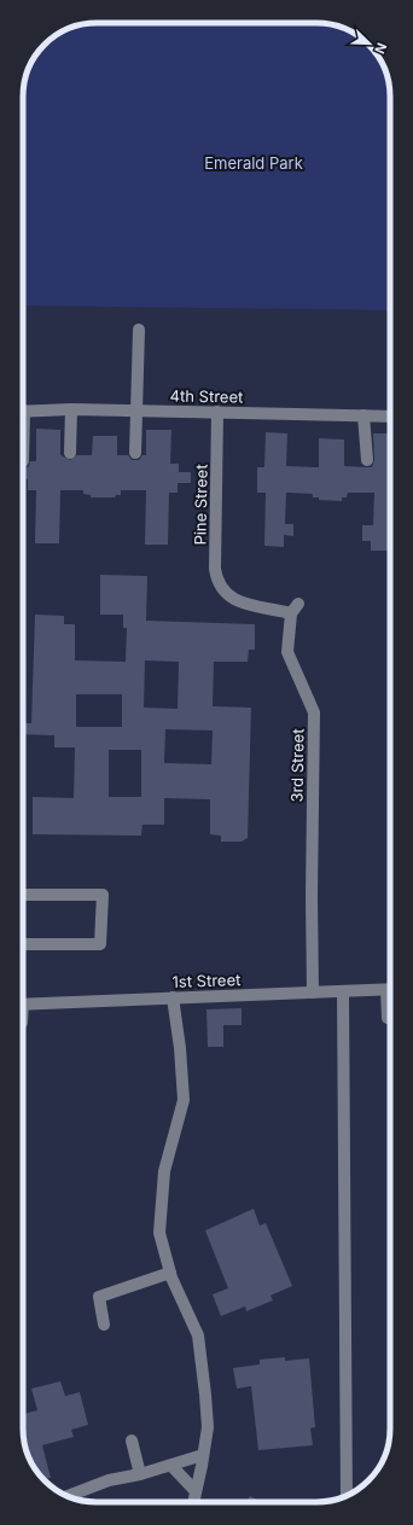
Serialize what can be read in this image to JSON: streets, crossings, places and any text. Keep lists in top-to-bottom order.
{
  "streets": {
    "street": [
      "4th Street",
      "Pine Street",
      "3rd Street",
      "1st Street"
    ]
  },
  "crossings": [
    ["4th Street", "Pine Street"],
    ["Pine Street", "3rd Street"],
    ["3rd Street", "1st Street"]
  ],
  "parks": ["Emerald Park"],
  "north": "bottom right"
}
